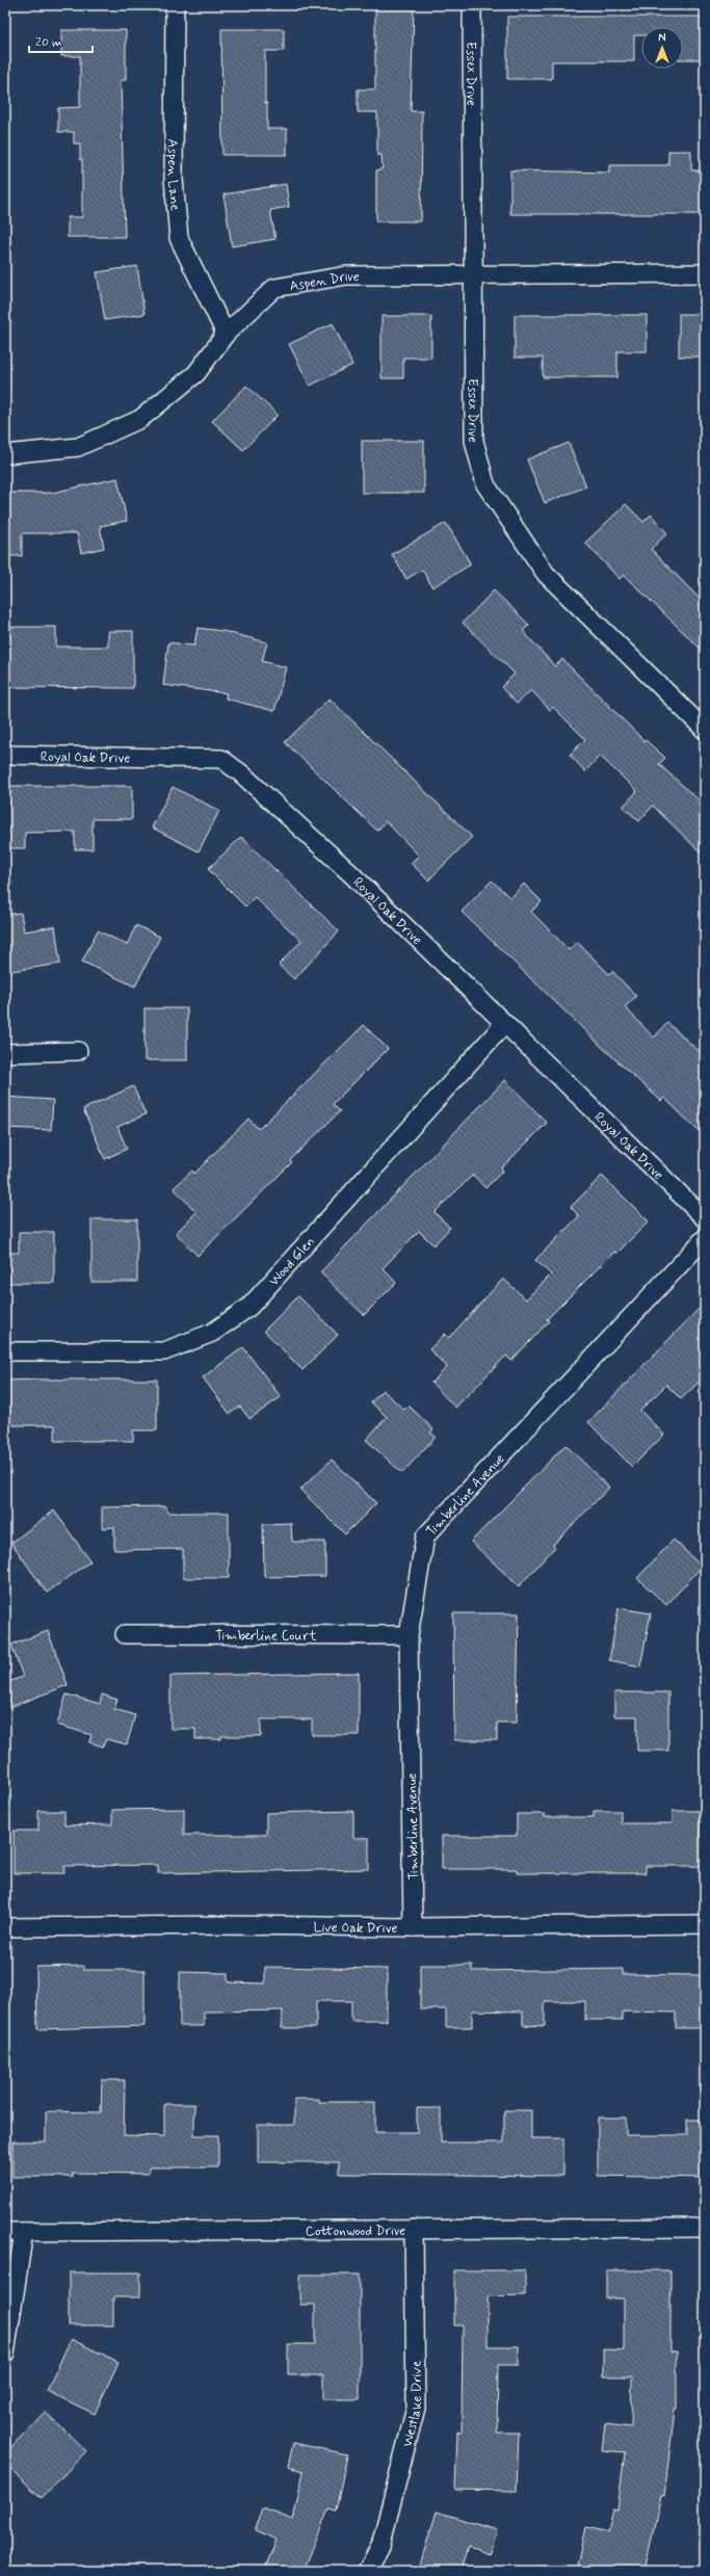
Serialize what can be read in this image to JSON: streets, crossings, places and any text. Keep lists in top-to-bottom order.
{
  "streets": {
    "street": [
      "Essex Drive",
      "Aspen Lane",
      "Aspen Drive",
      "Royal Oak Drive",
      "Wood Glen",
      "Timberline Avenue",
      "Timberline Court",
      "Live Oak Drive",
      "Cottonwood Drive",
      "Westlake Drive"
    ]
  },
  "crossings": [
    ["Essex Drive", "Aspen Drive"],
    ["Aspen Lane", "Aspen Drive"],
    ["Royal Oak Drive", "Wood Glen"],
    ["Timberline Avenue", "Timberline Court"],
    ["Timberline Avenue", "Live Oak Drive"],
    ["Cottonwood Drive", "Westlake Drive"]
  ],
  "scale_bar": "20 m",
  "north": "top"
}
